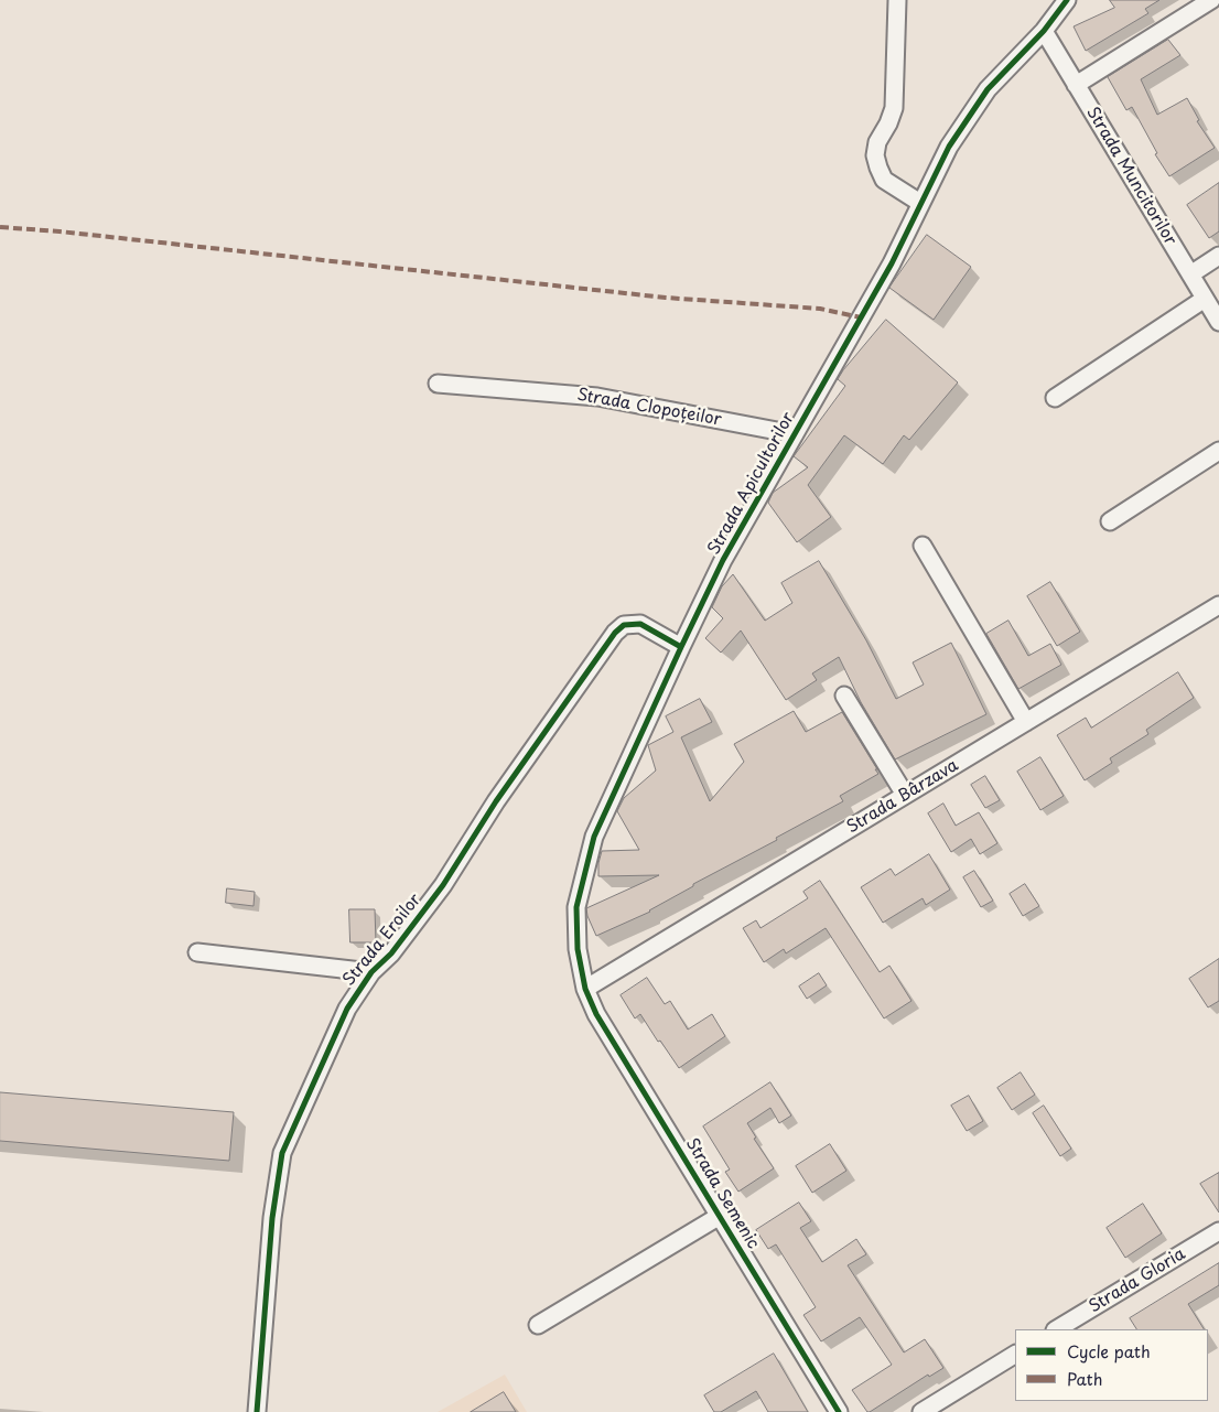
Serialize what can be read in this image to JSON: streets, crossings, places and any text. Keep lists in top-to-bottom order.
{
  "streets": {
    "street": [
      "Strada Muncitorilor",
      "Strada Clopoțeilor",
      "Strada Apicultorilor",
      "Strada Bârzava",
      "Strada Eroilor",
      "Strada Semenic",
      "Strada Gloria"
    ]
  },
  "crossings": [
    ["Strada Muncitorilor", "Strada Apicultorilor"],
    ["Strada Clopoțeilor", "Strada Apicultorilor"],
    ["Strada Apicultorilor", "Strada Bârzava"],
    ["Strada Apicultorilor", "Strada Eroilor"],
    ["Strada Apicultorilor", "Strada Semenic"],
    ["Strada Bârzava", "Strada Semenic"]
  ],
  "legend": ["Cycle path", "Path"]
}
